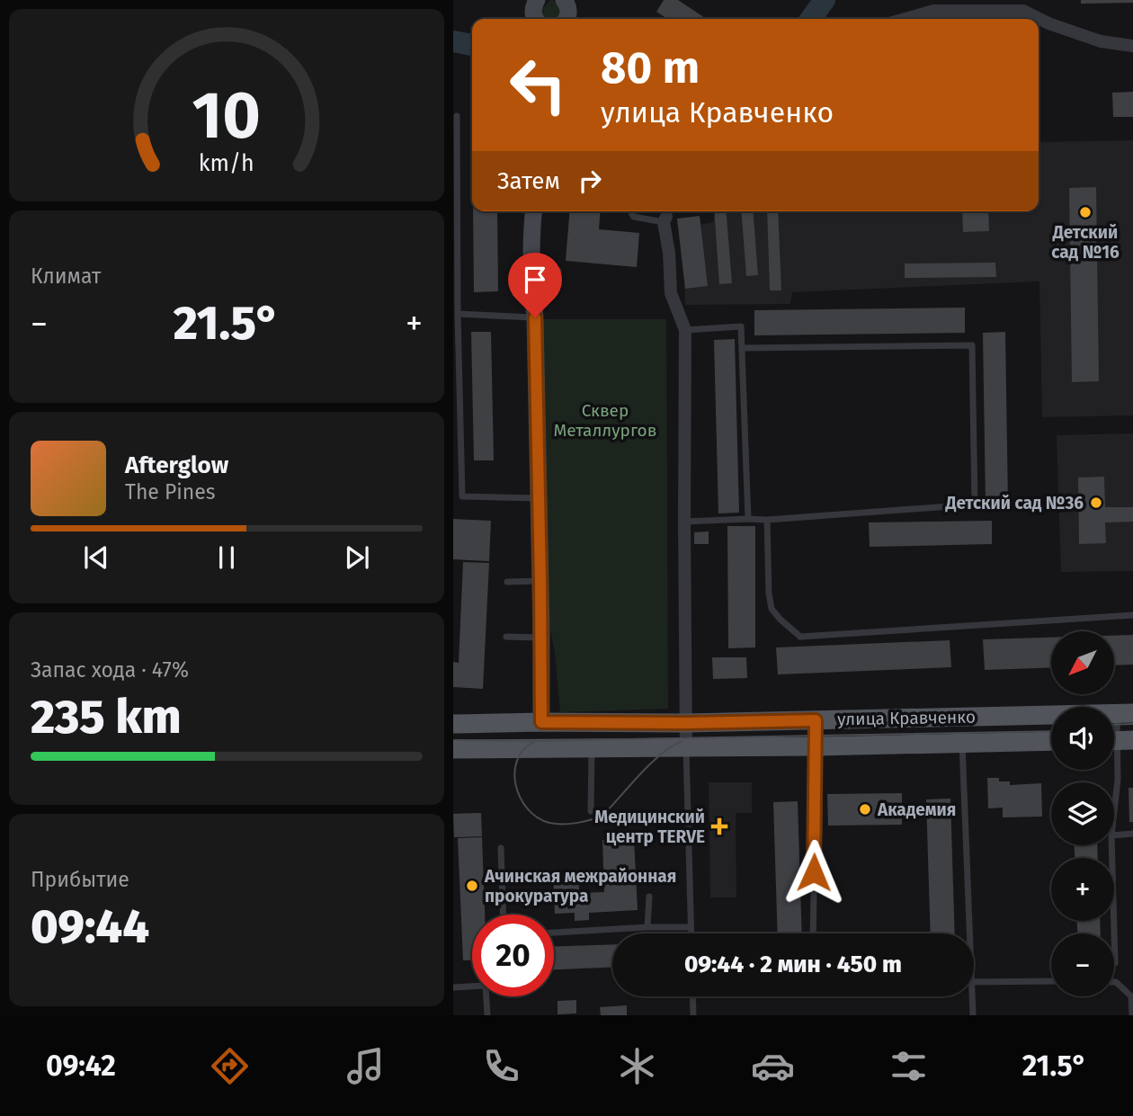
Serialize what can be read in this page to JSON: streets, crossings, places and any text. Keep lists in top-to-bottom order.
{
  "streets": {
    "main road": ["улица Кравченко"]
  },
  "parks": ["Сквер Металлургов"],
  "places": {
    "other": [
      "Детский сад №16",
      "Детский сад №36",
      "Академия",
      "Ачинская межрайонная прокуратура"
    ],
    "health": ["Медицинский центр TERVE"]
  },
  "north": "bottom left",
  "page": {
    "turn": ["80 m", "улица Кравченко"],
    "then": "Затем",
    "tile": [
      "Климат",
      ["Запас хода · 47%", "235 km"],
      ["Прибытие", "09:44"]
    ],
    "heat": ["−", "21.5°", "+"],
    "song": ["Afterglow", "The Pines"],
    "map_buttons": ["+", "−"],
    "limit": "20",
    "trip": "09:44 · 2 мин · 450 m",
    "tabs": ["09:42", "21.5°"],
    "gauge": ["10", "km/h"]
  }
}
